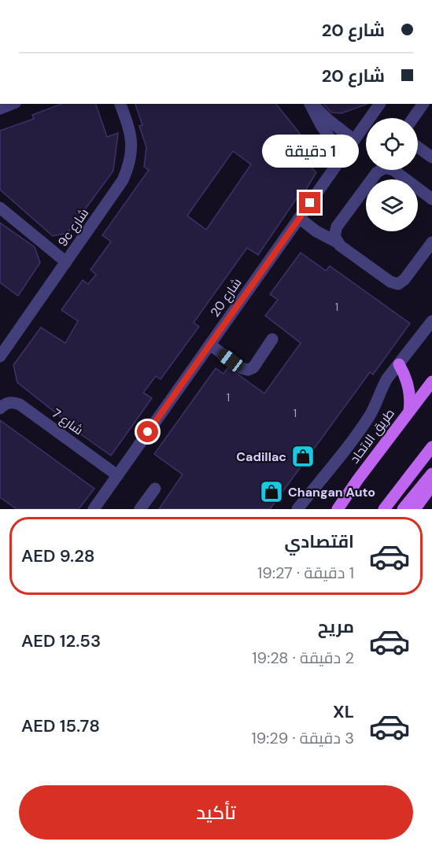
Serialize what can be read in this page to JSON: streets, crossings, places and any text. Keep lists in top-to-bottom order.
{
  "streets": {
    "main road": ["طريق الاتحاد"],
    "street": ["9c شارع", "شارع 20", "شارع 7"]
  },
  "crossings": [
    ["شارع 20", "شارع 7"]
  ],
  "places": {
    "shop": ["Cadillac", "Changan Auto"]
  },
  "house_numbers": ["1", "1", "1"],
  "page": {
    "banner": ["شارع 20", "شارع 20"],
    "bubble": "1 دقيقة",
    "list": [
      {
        "name": "اقتصادي",
        "note": "1 دقيقة · 19:27",
        "value": "AED 9.28"
      },
      {
        "name": "مريح",
        "note": "2 دقيقة · 19:28",
        "value": "AED 12.53"
      },
      {
        "name": "XL",
        "note": "3 دقيقة · 19:29",
        "value": "AED 15.78"
      }
    ],
    "buttons": "تأكيد"
  }
}
